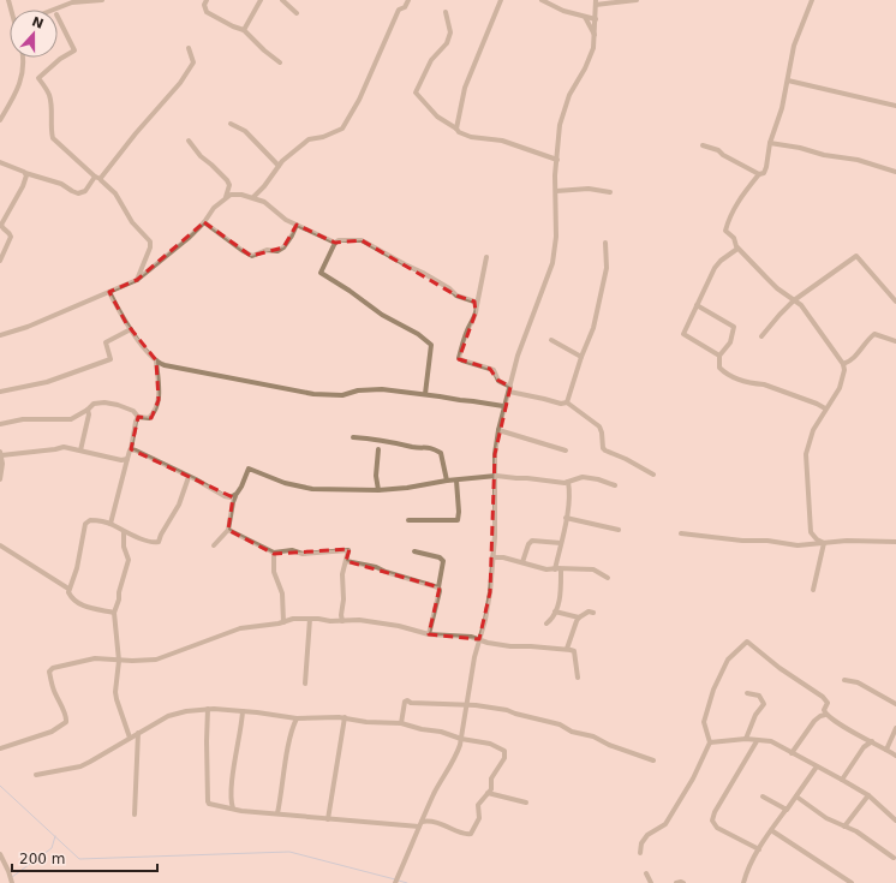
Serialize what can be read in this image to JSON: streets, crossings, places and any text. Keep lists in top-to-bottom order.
{
  "scale_bar": "200 m",
  "north": "top"
}
